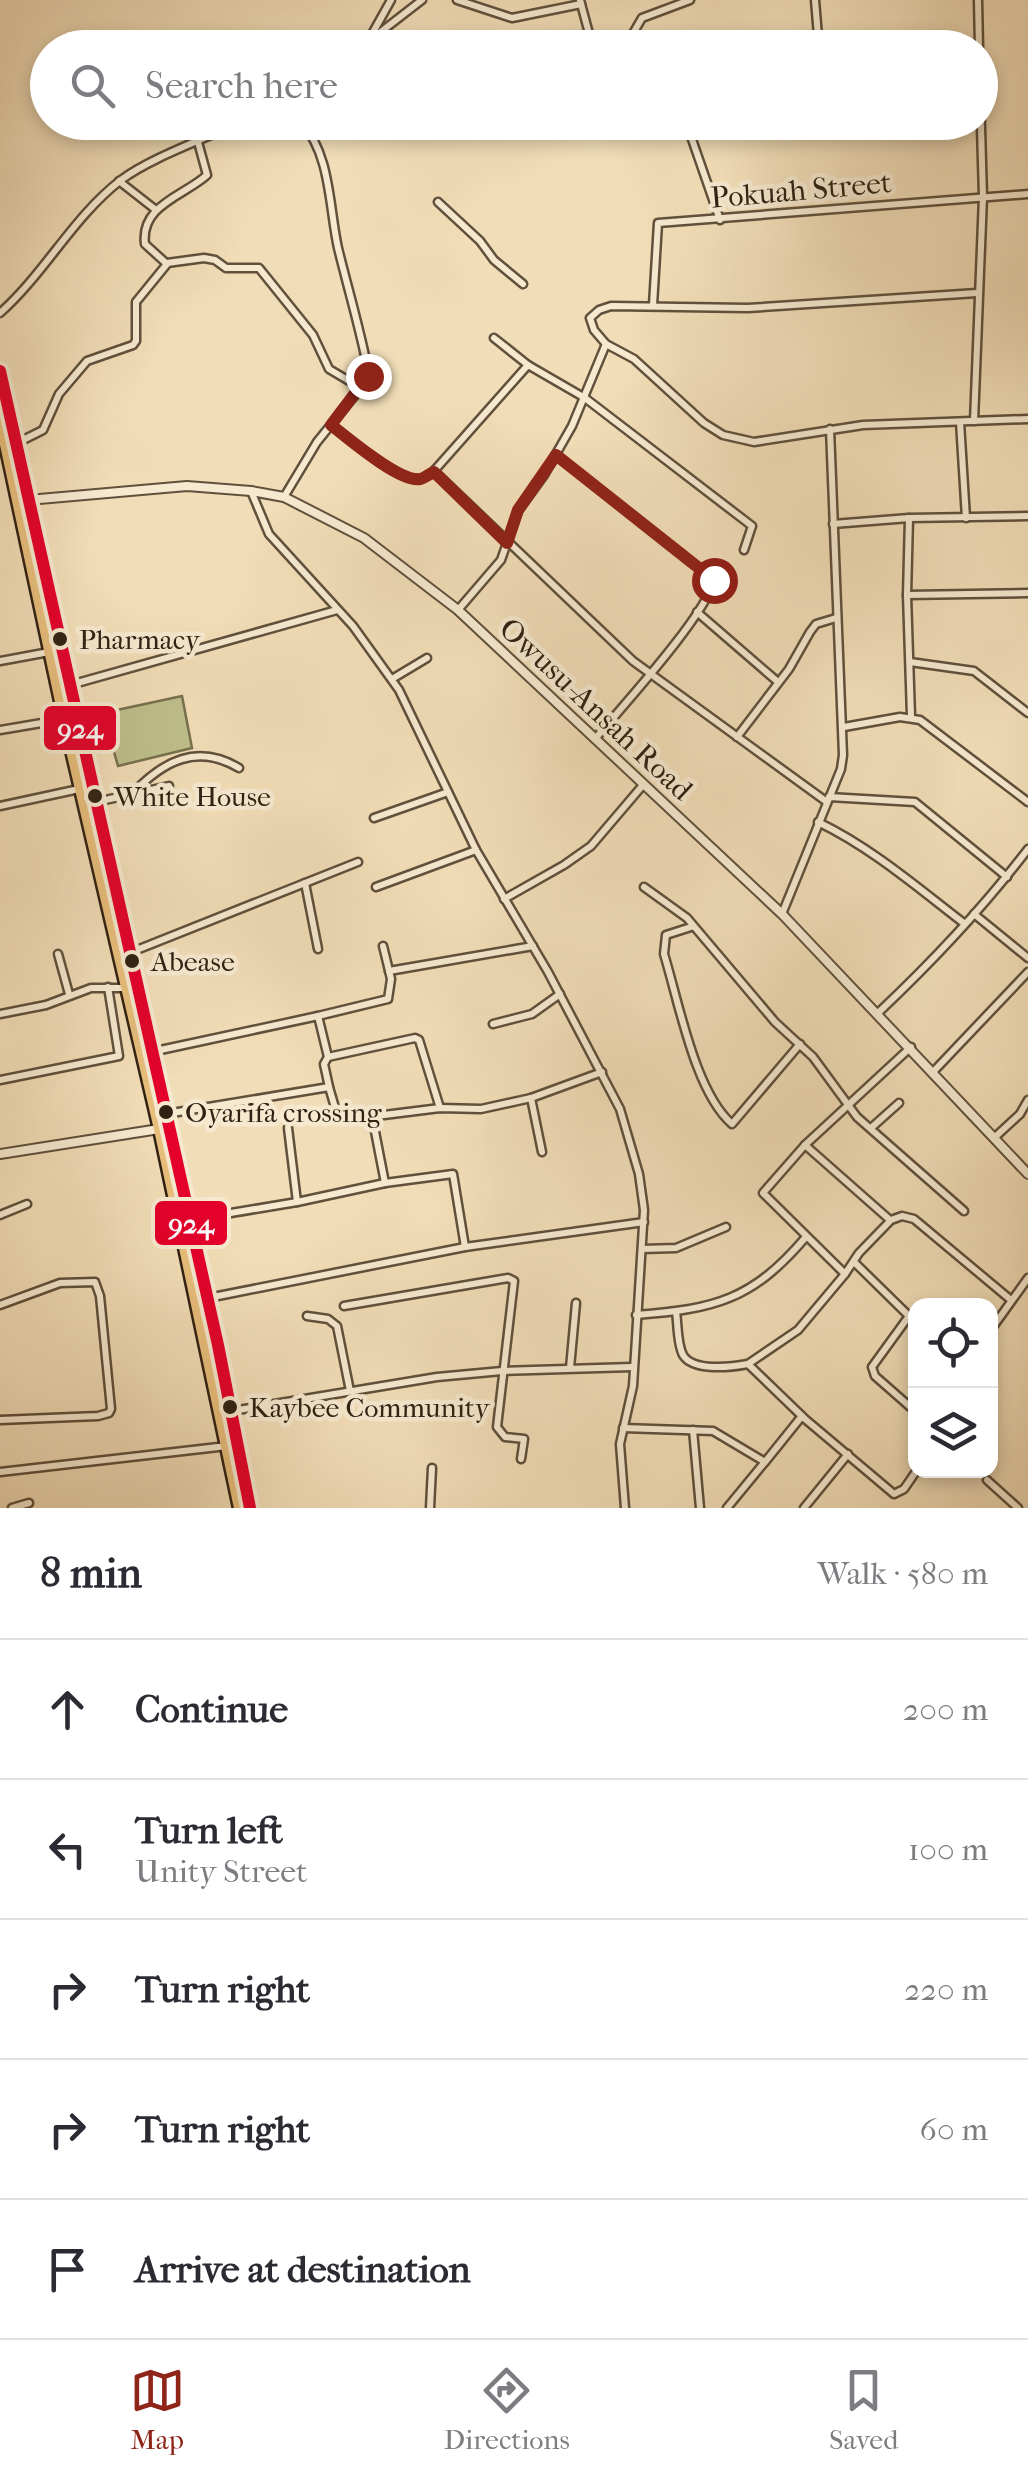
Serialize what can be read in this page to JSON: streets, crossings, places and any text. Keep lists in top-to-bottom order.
{
  "streets": {
    "street": ["Pokuah Street", "Owusu-Ansah Road"]
  },
  "places": [
    "Pharmacy",
    "White House",
    "Abease",
    "Oyarifa crossing",
    "Kaybee Community"
  ],
  "lines": ["transit line 924"],
  "page": {
    "search": "Search here",
    "heading": ["8 min", "Walk · 580 m"],
    "list": [
      ["Continue", "200 m"],
      ["Turn left", "Unity Street", "100 m"],
      ["Turn right", "220 m"],
      ["Turn right", "60 m"],
      "Arrive at destination"
    ],
    "nav": ["Map", "Directions", "Saved"]
  }
}
